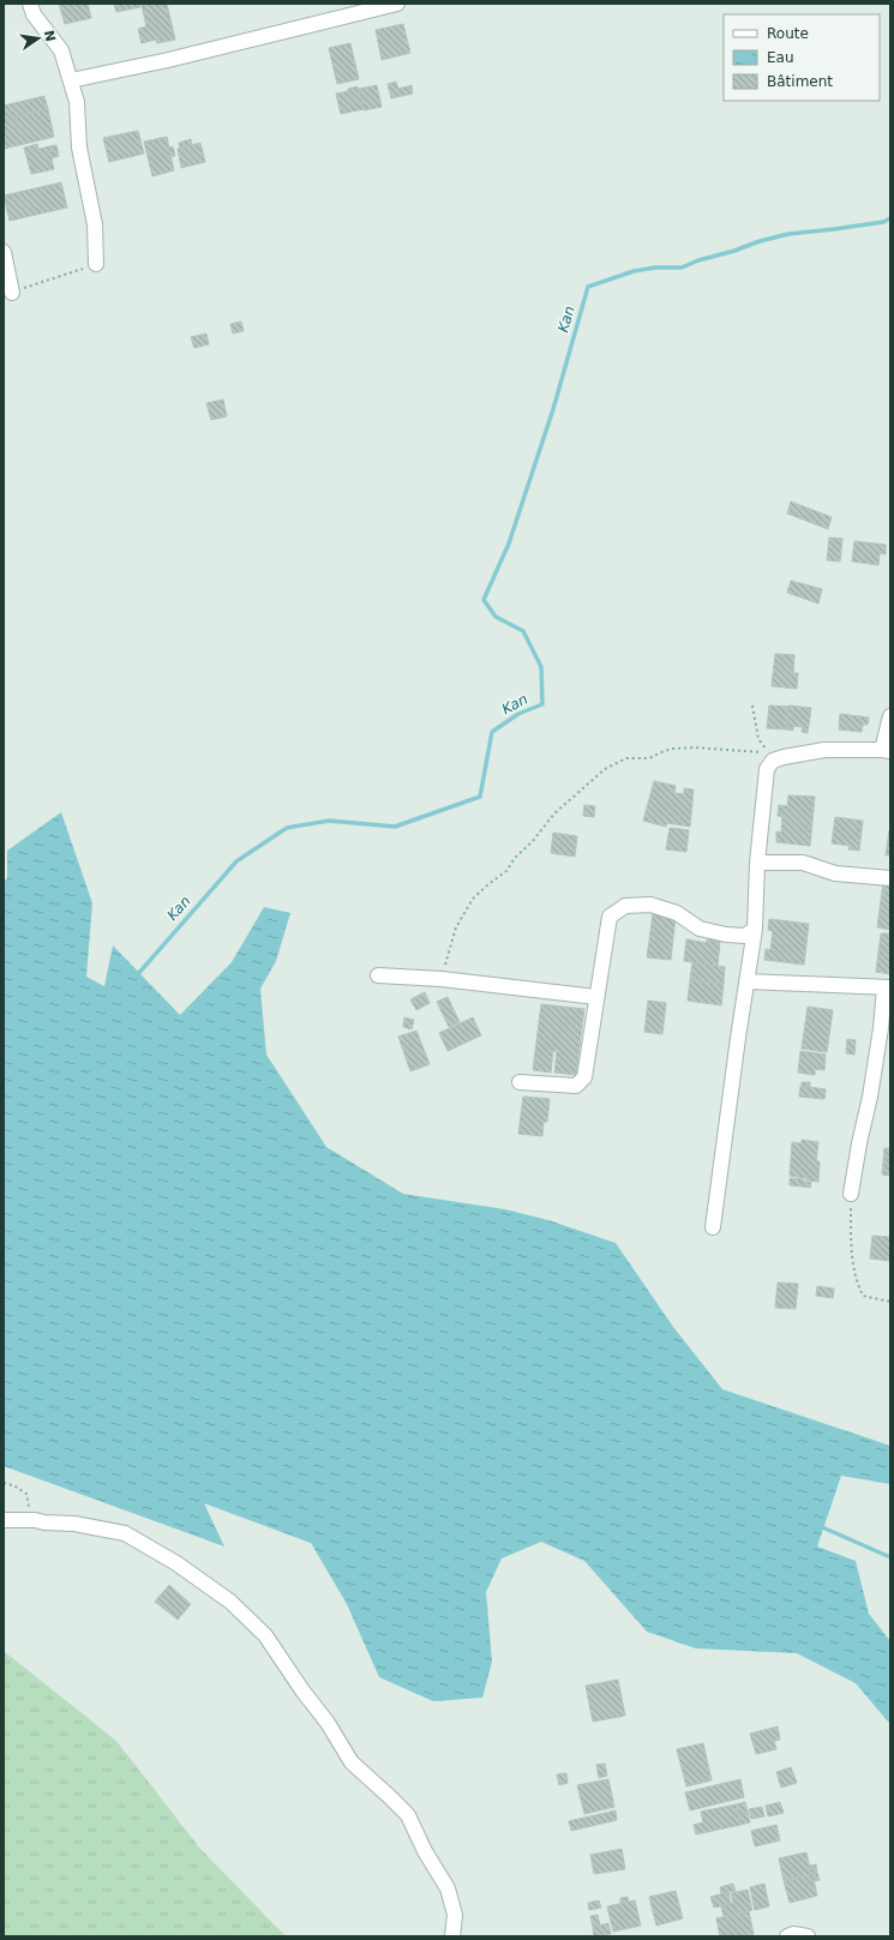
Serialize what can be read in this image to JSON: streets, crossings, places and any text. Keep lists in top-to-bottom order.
{
  "water": ["Kan"],
  "legend": ["Route", "Eau", "Bâtiment"],
  "north": "right"
}
